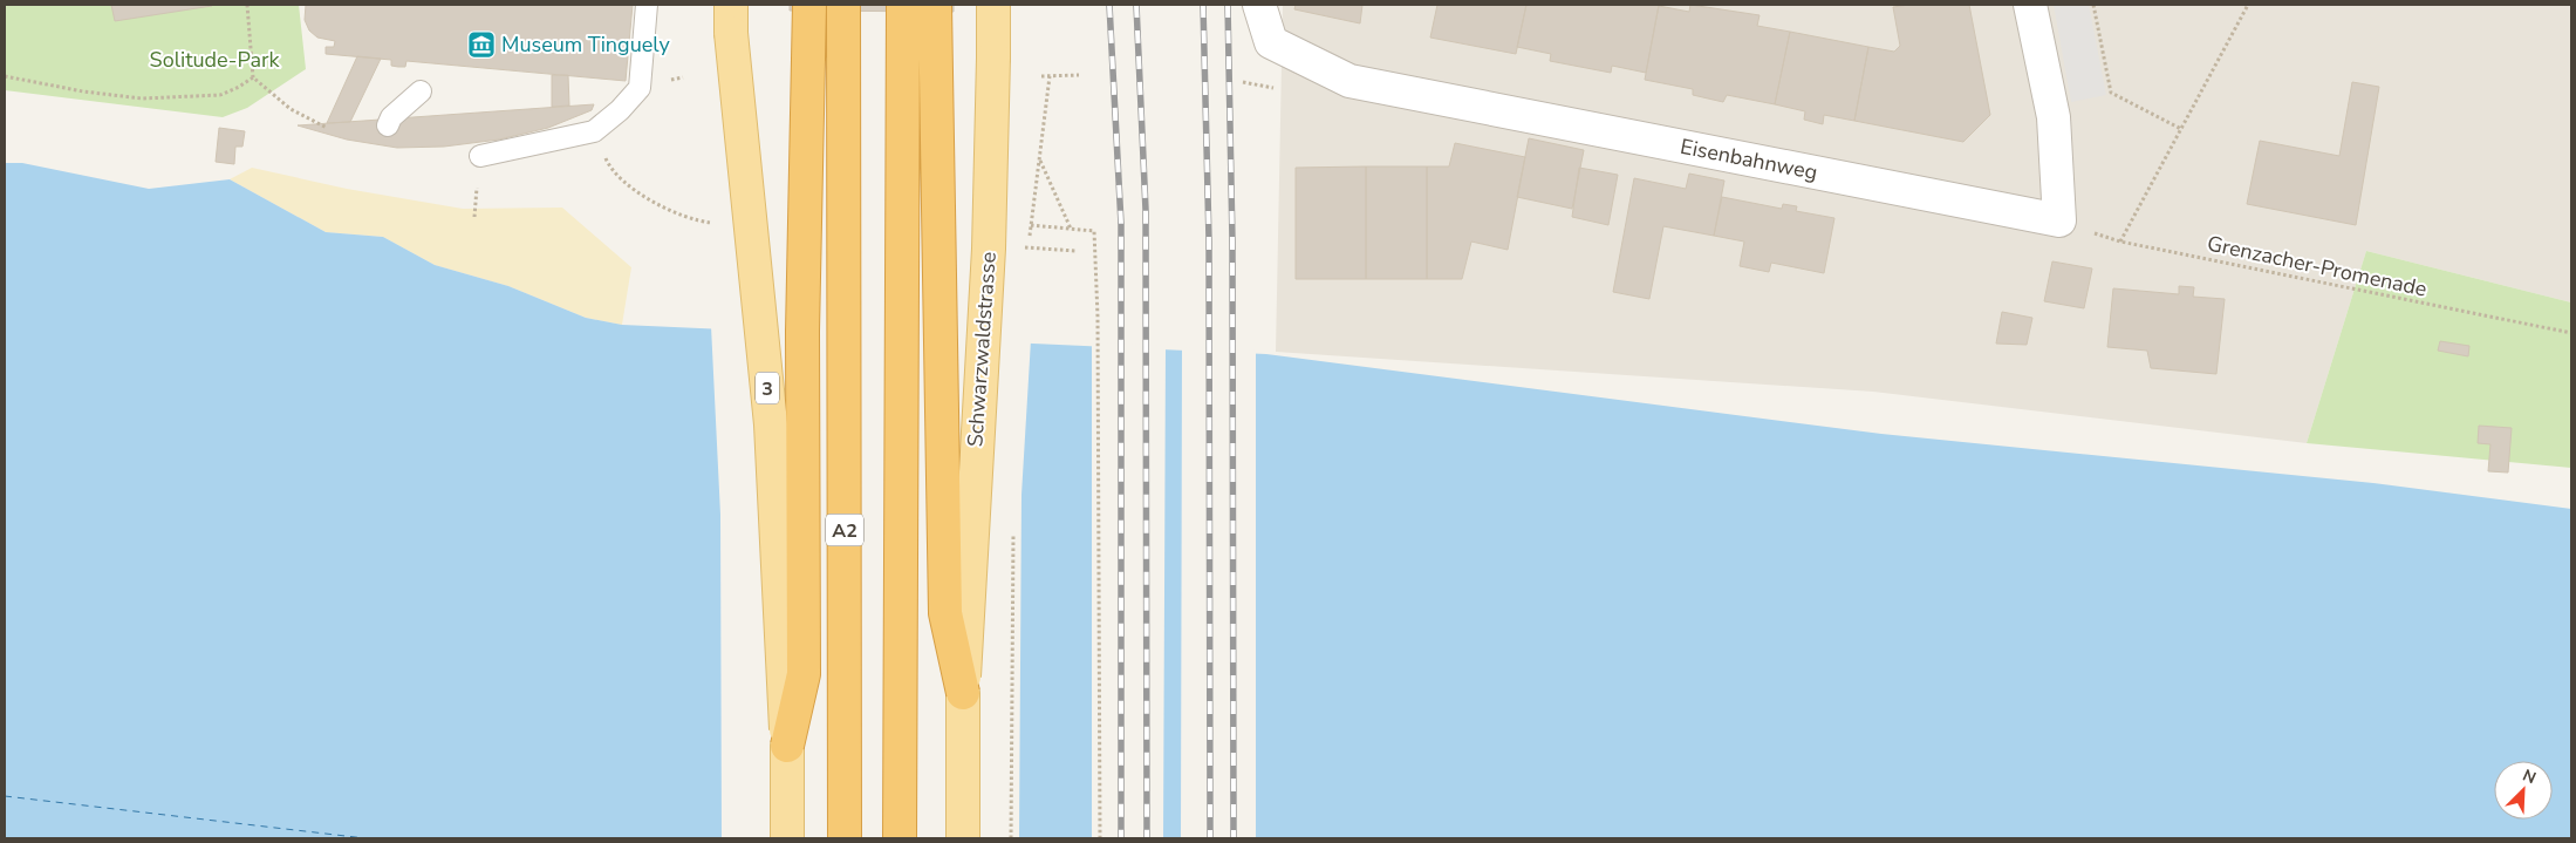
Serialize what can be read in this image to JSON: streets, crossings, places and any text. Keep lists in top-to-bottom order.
{
  "streets": {
    "highway": ["A2"],
    "main road": ["Schwarzwaldstrasse", "3"],
    "street": ["Eisenbahnweg"],
    "path": ["Grenzacher-Promenade"]
  },
  "crossings": [
    ["Eisenbahnweg", "Grenzacher-Promenade"]
  ],
  "parks": ["Solitude-Park"],
  "places": {
    "museum": ["Museum Tinguely"]
  },
  "north": "top right"
}
